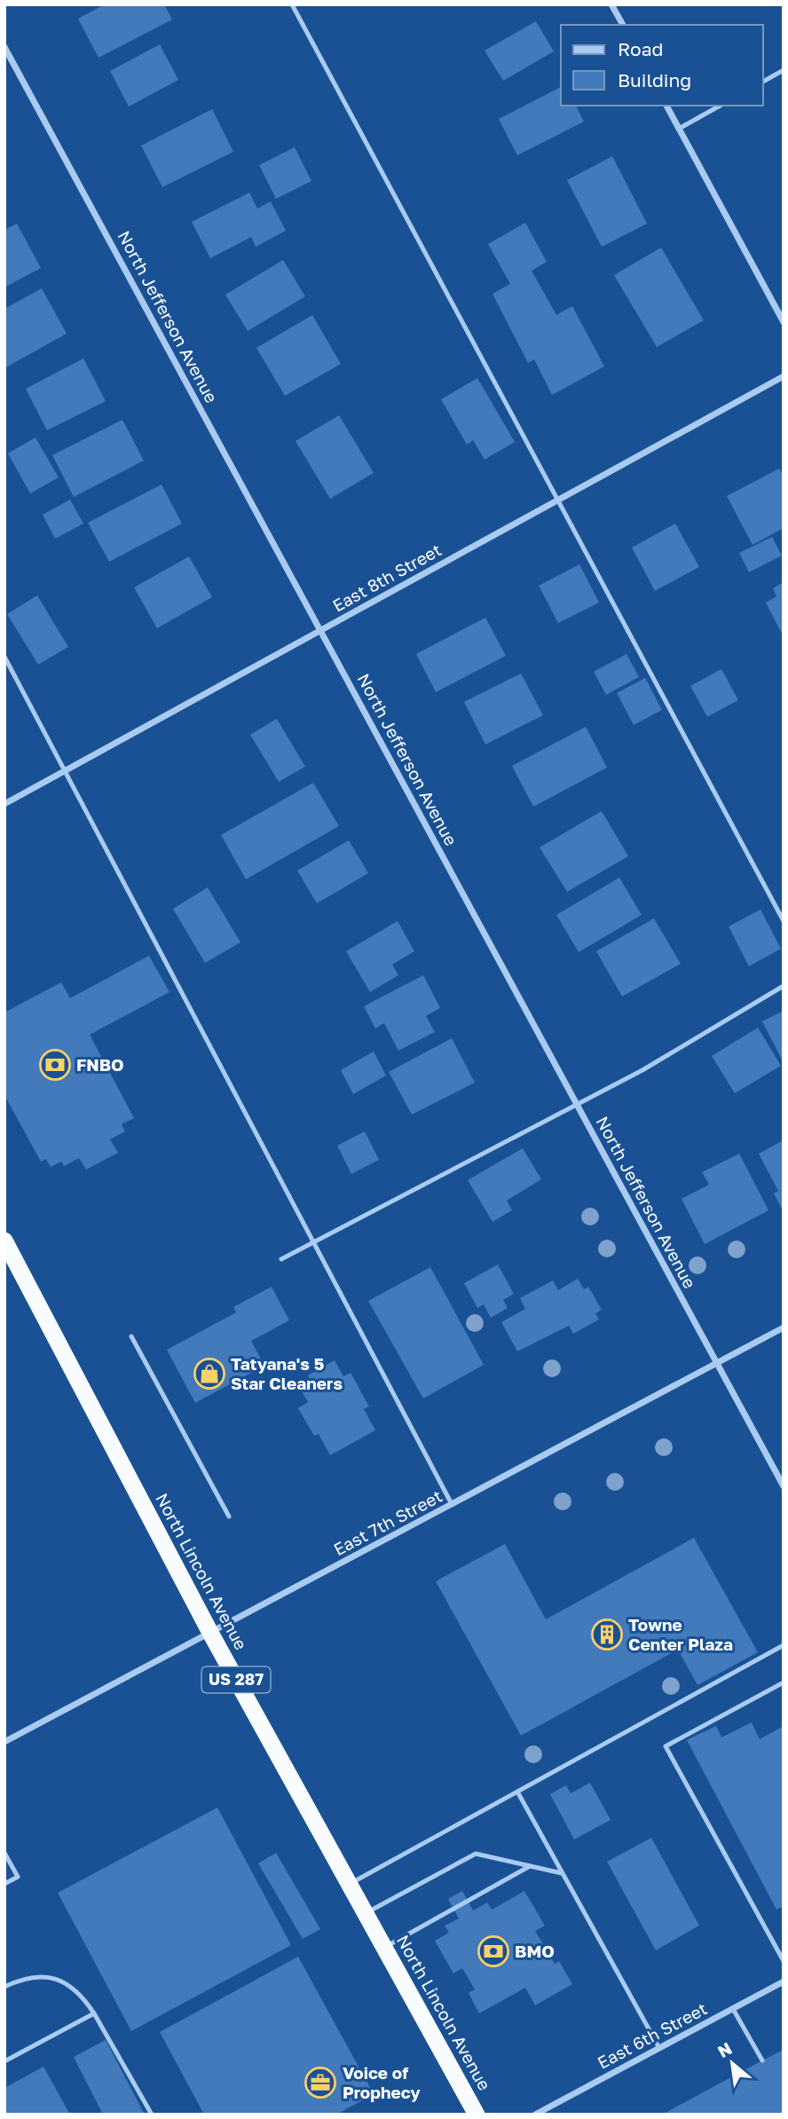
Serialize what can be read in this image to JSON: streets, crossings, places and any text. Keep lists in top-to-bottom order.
{
  "streets": {
    "highway": ["North Lincoln Avenue", "US 287"],
    "street": [
      "North Jefferson Avenue",
      "East 8th Street",
      "East 7th Street",
      "East 6th Street"
    ]
  },
  "crossings": [
    ["North Jefferson Avenue", "East 8th Street"],
    ["North Jefferson Avenue", "East 7th Street"],
    ["East 7th Street", "North Lincoln Avenue"]
  ],
  "places": {
    "bank": ["FNBO", "BMO"],
    "shop": ["Tatyana's 5 Star Cleaners"],
    "building": ["Towne Center Plaza"],
    "office": ["Voice of Prophecy"]
  },
  "legend": ["Road", "Building"],
  "north": "top left"
}
